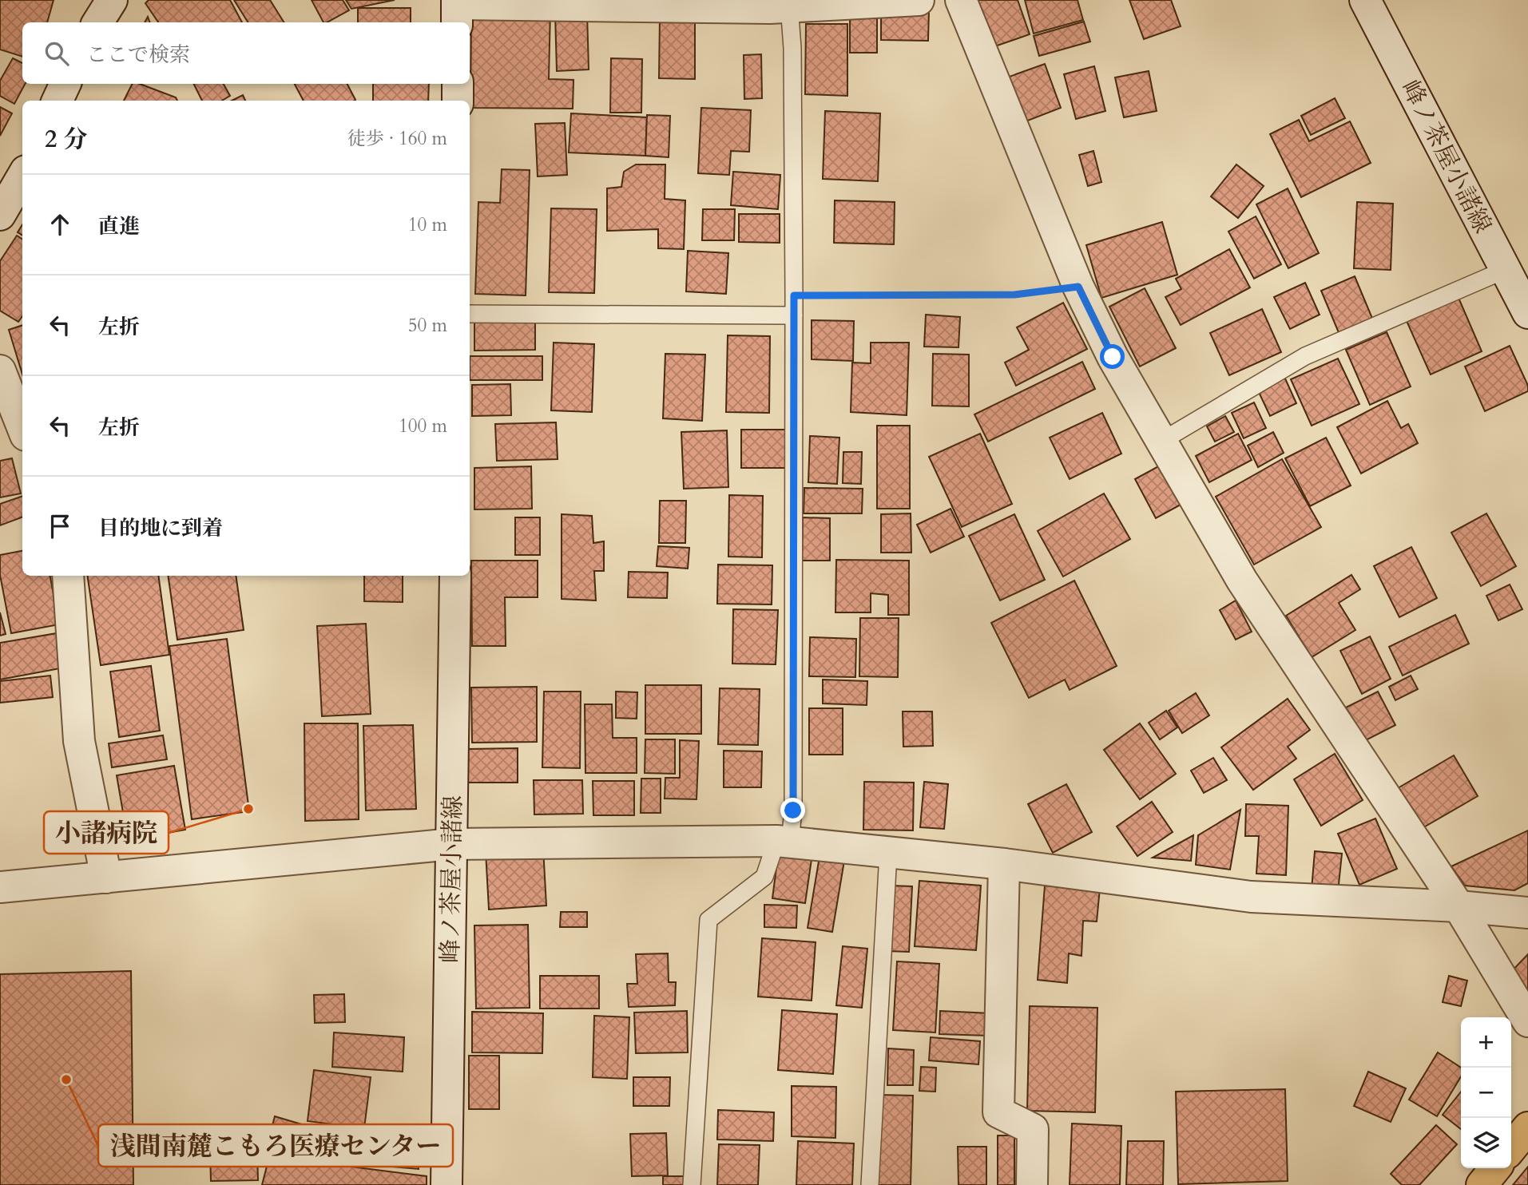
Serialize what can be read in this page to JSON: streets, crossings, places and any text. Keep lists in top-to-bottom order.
{
  "streets": {
    "street": ["峰ノ茶屋小諸線"]
  },
  "places": ["小諸病院", "浅間南麓こもろ医療センター"],
  "page": {
    "search": "ここで検索",
    "heading": ["2 分", "徒歩 · 160 m"],
    "list": [
      ["直進", "10 m"],
      ["左折", "50 m"],
      ["左折", "100 m"],
      "目的地に到着"
    ],
    "map_buttons": ["+", "−"]
  }
}
